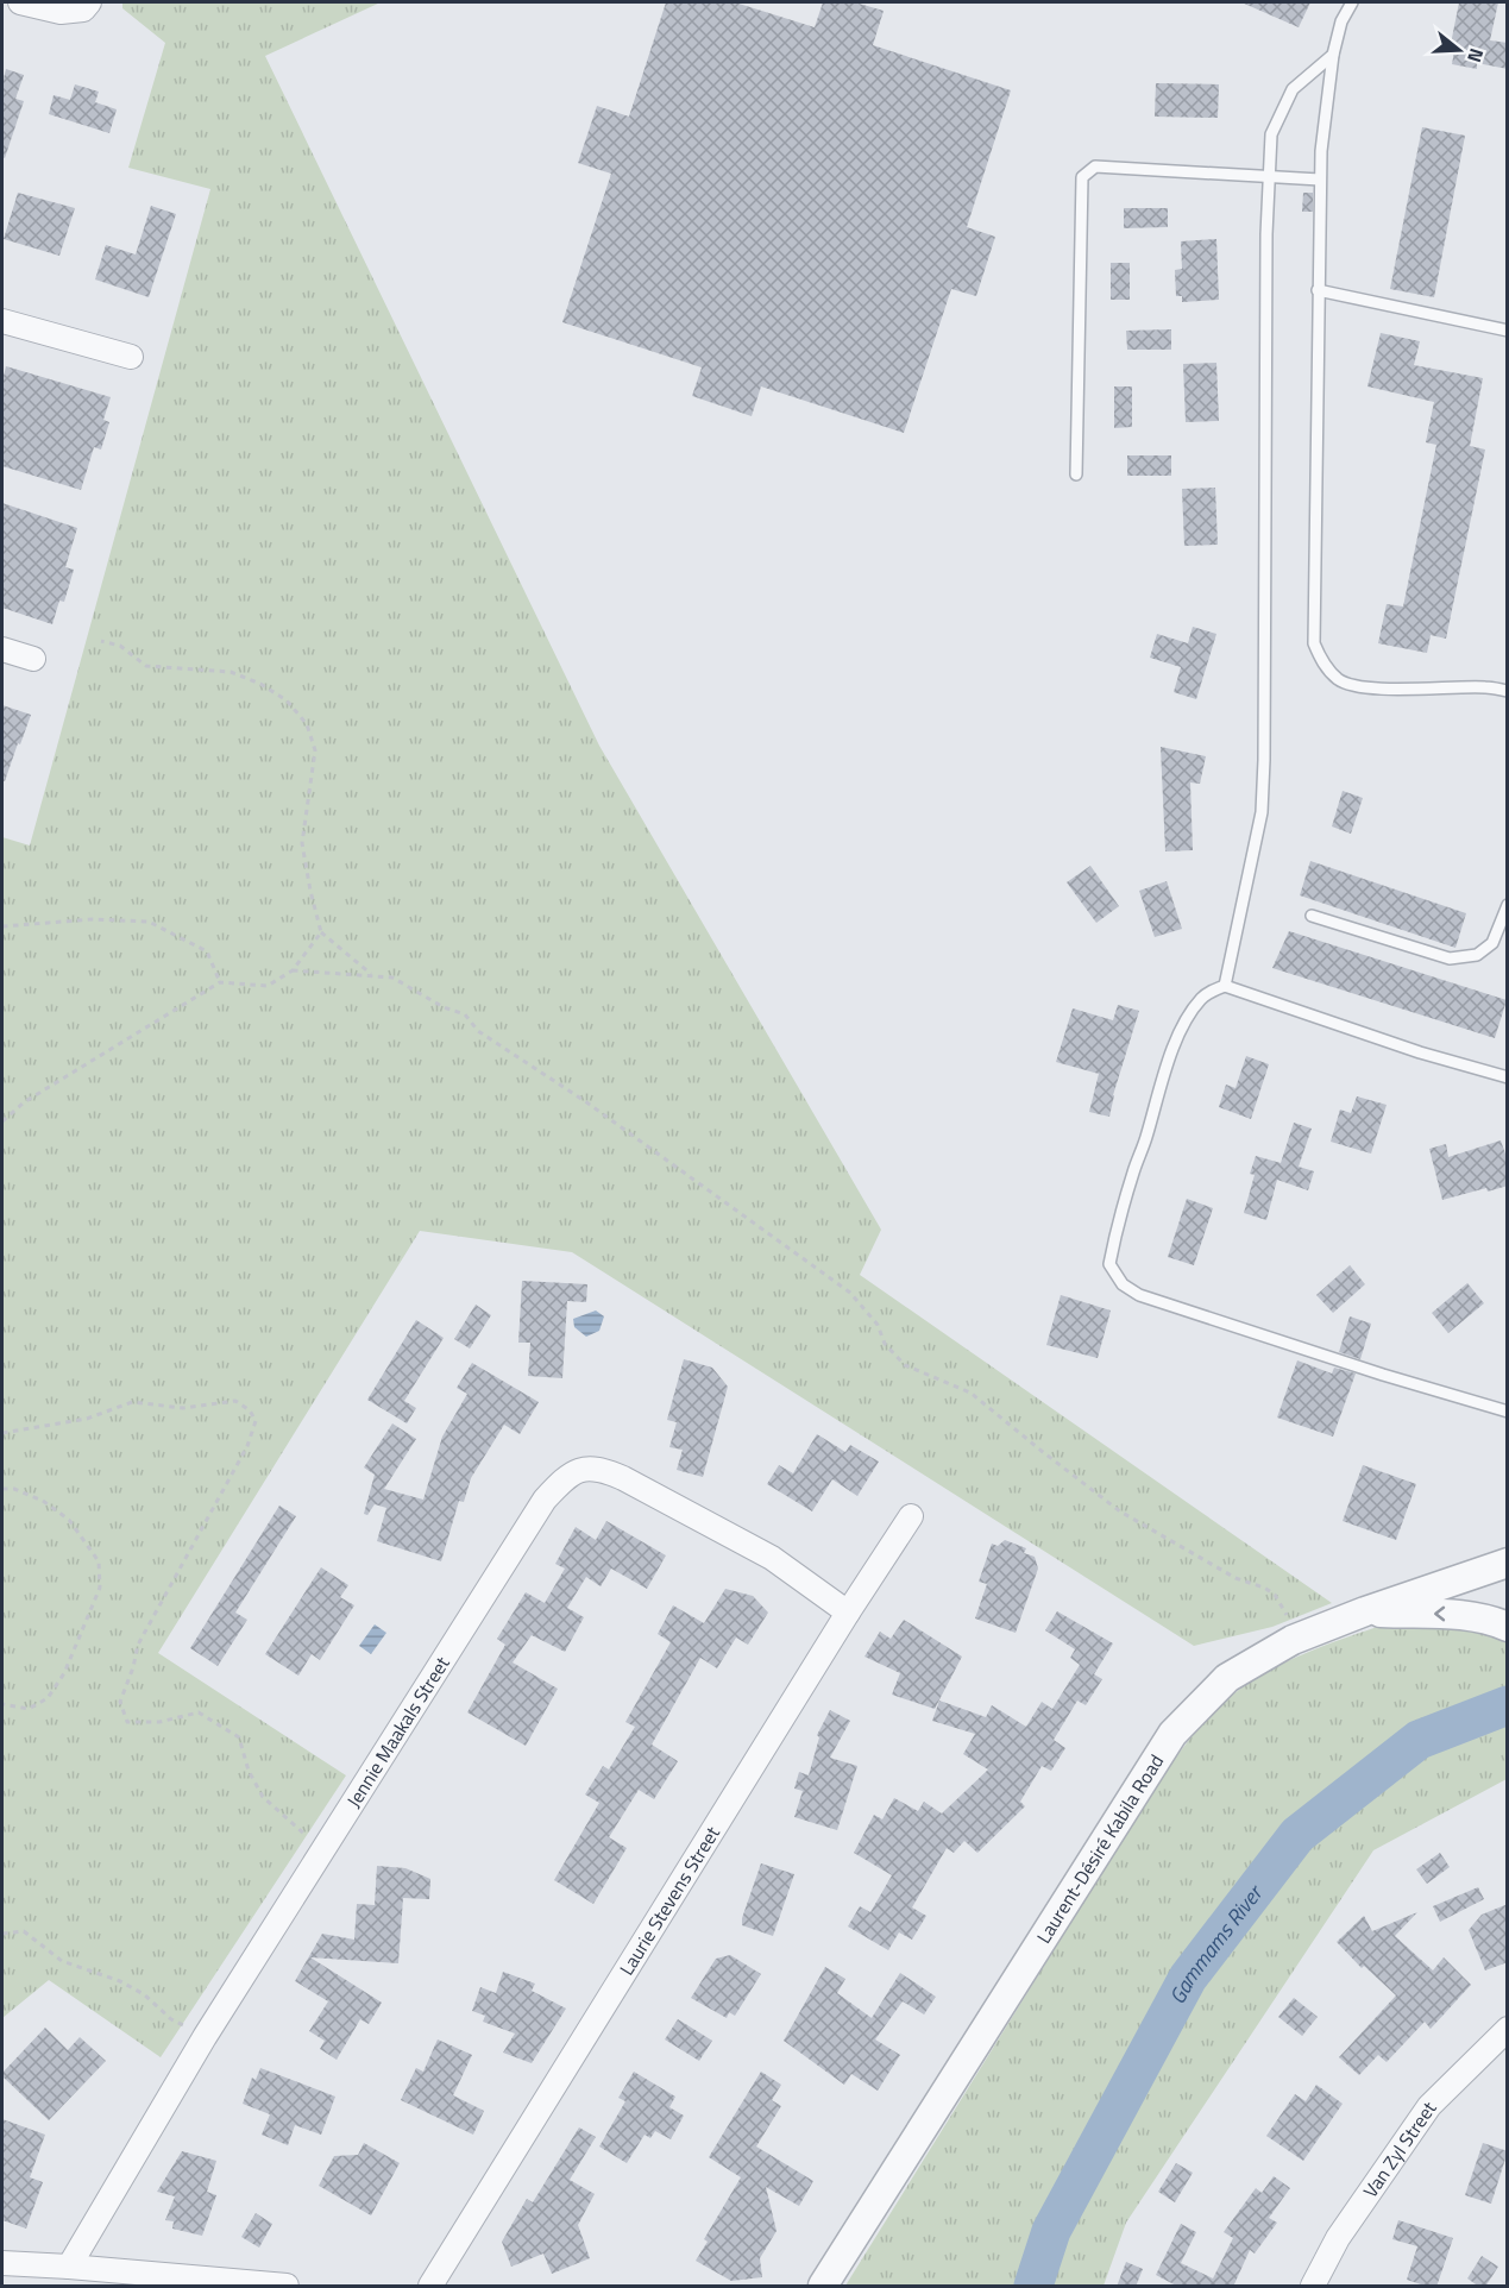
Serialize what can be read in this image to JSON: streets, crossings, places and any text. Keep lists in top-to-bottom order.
{
  "streets": {
    "street": [
      "Jennie Maakals Street",
      "Laurent-Désiré Kabila Road",
      "Laurie Stevens Street",
      "Van Zyl Street"
    ]
  },
  "crossings": [
    ["Jennie Maakals Street", "Laurie Stevens Street"]
  ],
  "water": ["Gammams River"],
  "north": "right"
}
